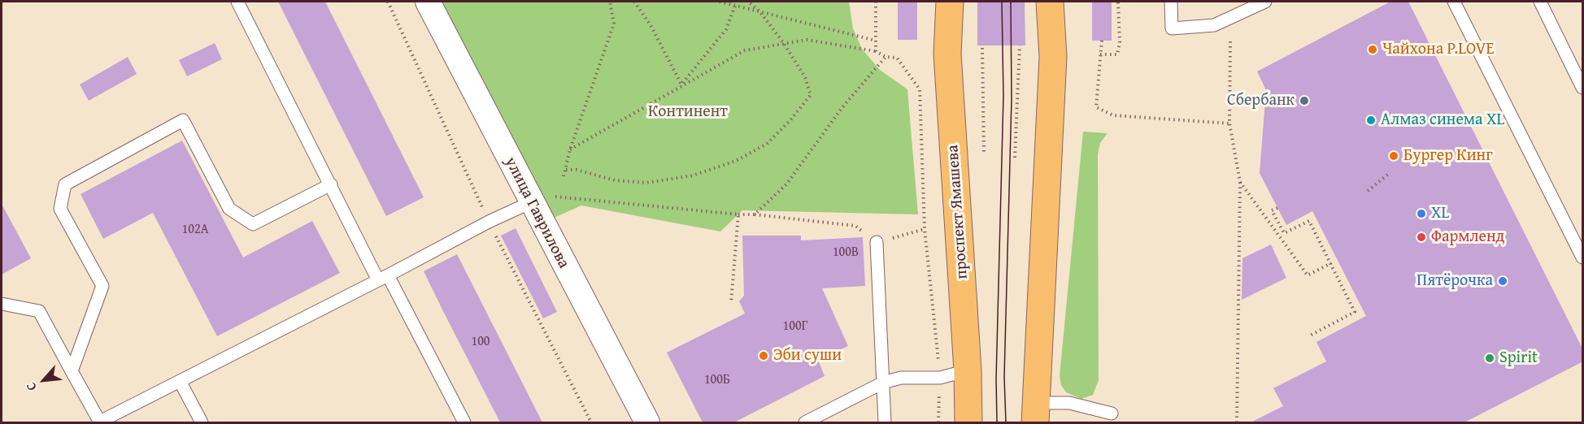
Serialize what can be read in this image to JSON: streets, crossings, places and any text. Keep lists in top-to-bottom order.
{
  "streets": {
    "main road": ["проспект Ямашева"],
    "street": ["улица Гаврилова"]
  },
  "parks": ["Континент"],
  "places": [
    "Чайхона P.LOVE",
    "Сбербанк",
    "Алмаз синема XL",
    "Бургер Кинг",
    "XL",
    "Фармленд",
    "Пятёрочка",
    "Эби суши",
    "Spirit"
  ],
  "house_numbers": [
    "102А",
    "100В",
    "100Г",
    "100",
    "100Б"
  ],
  "north": "bottom left"
}
